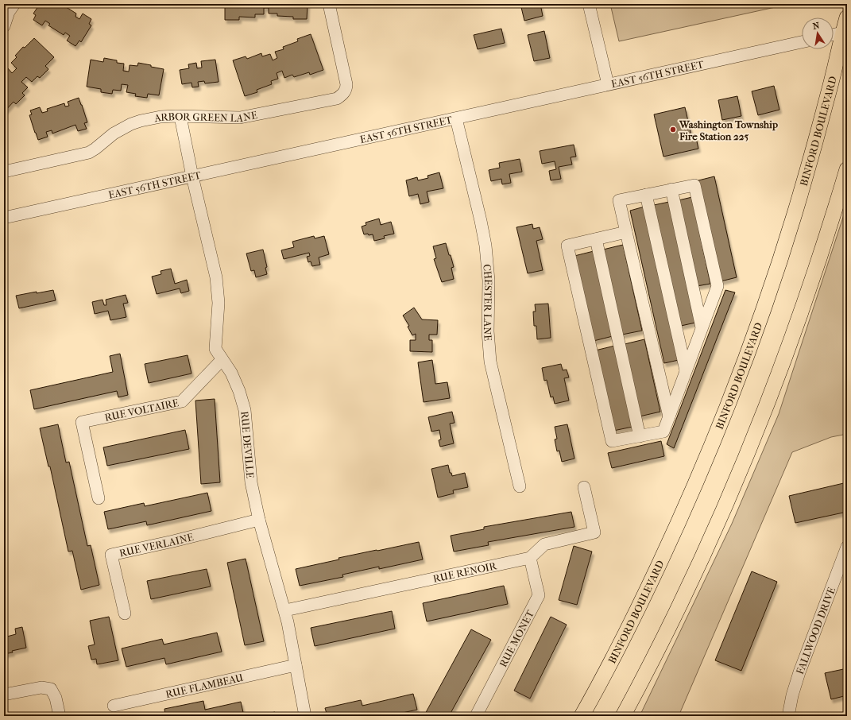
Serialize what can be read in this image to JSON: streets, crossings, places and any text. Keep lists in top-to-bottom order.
{
  "streets": {
    "main road": ["BINFORD BOULEVARD"],
    "street": [
      "EAST 56TH STREET",
      "ARBOR GREEN LANE",
      "CHESTER LANE",
      "RUE VOLTAIRE",
      "RUE DEVILLE",
      "RUE VERLAINE",
      "RUE RENOIR",
      "FALLWOOD DRIVE",
      "RUE MONET",
      "RUE FLAMBEAU"
    ]
  },
  "crossings": [
    ["EAST 56TH STREET", "CHESTER LANE"],
    ["EAST 56TH STREET", "RUE DEVILLE"],
    ["ARBOR GREEN LANE", "RUE DEVILLE"],
    ["RUE VOLTAIRE", "RUE DEVILLE"],
    ["RUE DEVILLE", "RUE VERLAINE"],
    ["RUE DEVILLE", "RUE RENOIR"],
    ["RUE DEVILLE", "RUE FLAMBEAU"],
    ["RUE RENOIR", "RUE MONET"]
  ],
  "places": ["Washington Township Fire Station 225"],
  "north": "top"
}
